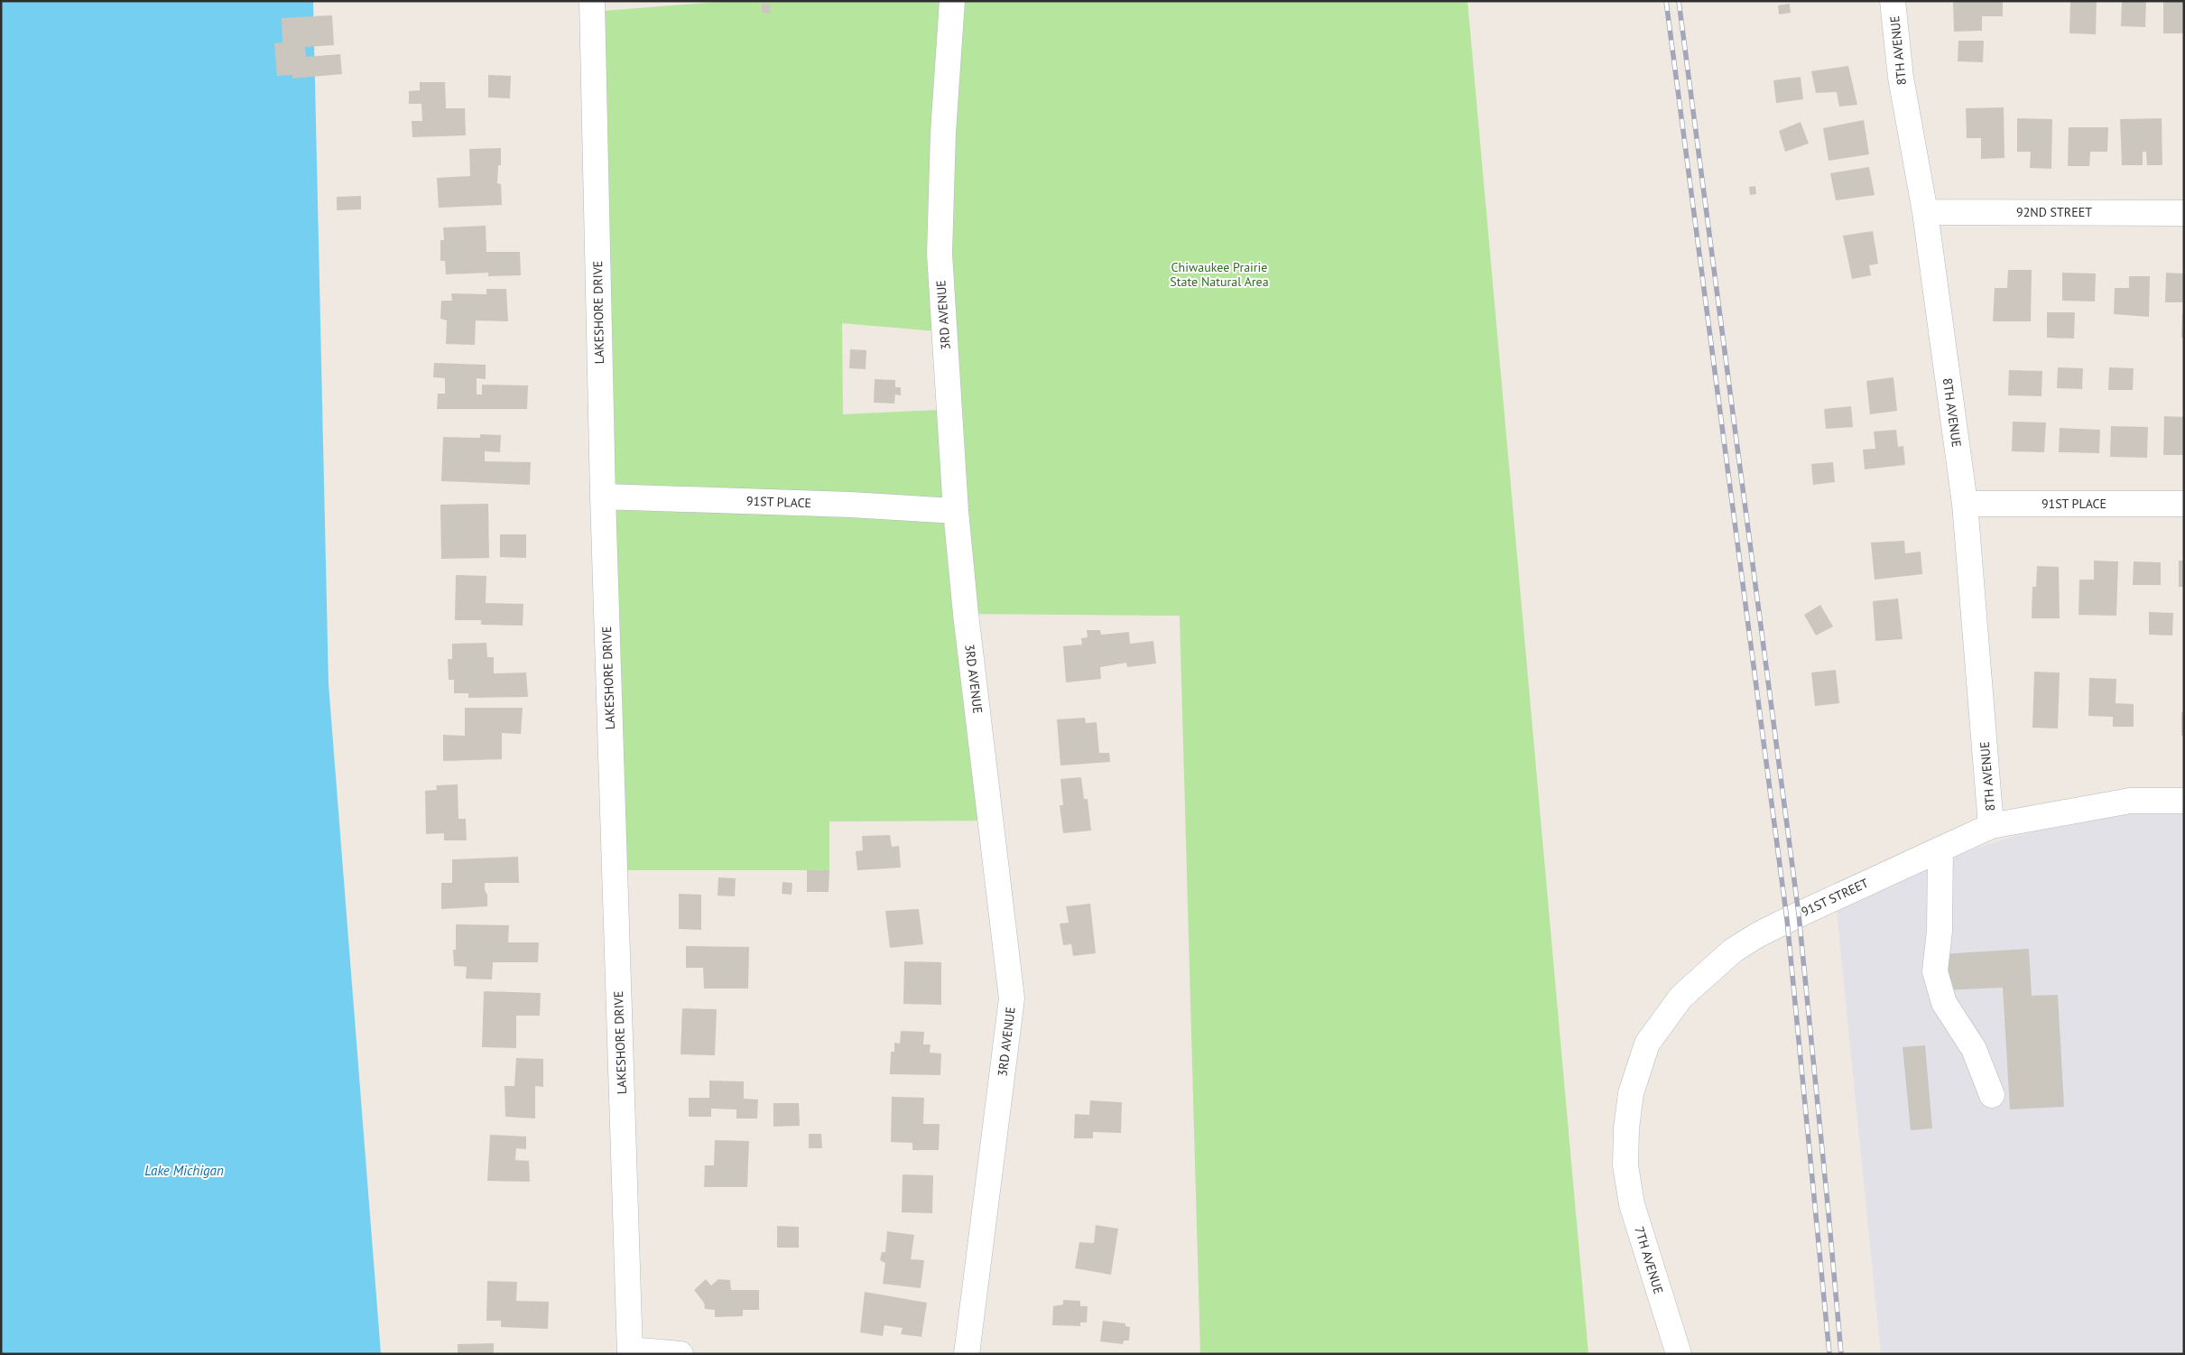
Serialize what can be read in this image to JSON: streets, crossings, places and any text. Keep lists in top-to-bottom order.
{
  "streets": {
    "street": [
      "8TH AVENUE",
      "92ND STREET",
      "LAKESHORE DRIVE",
      "3RD AVENUE",
      "91ST PLACE",
      "91ST STREET",
      "7TH AVENUE"
    ]
  },
  "crossings": [
    ["8TH AVENUE", "92ND STREET"],
    ["8TH AVENUE", "91ST PLACE"],
    ["8TH AVENUE", "91ST STREET"],
    ["LAKESHORE DRIVE", "91ST PLACE"],
    ["3RD AVENUE", "91ST PLACE"],
    ["91ST STREET", "7TH AVENUE"]
  ],
  "water": ["Lake Michigan"],
  "parks": ["Chiwaukee Prairie State Natural Area"]
}
